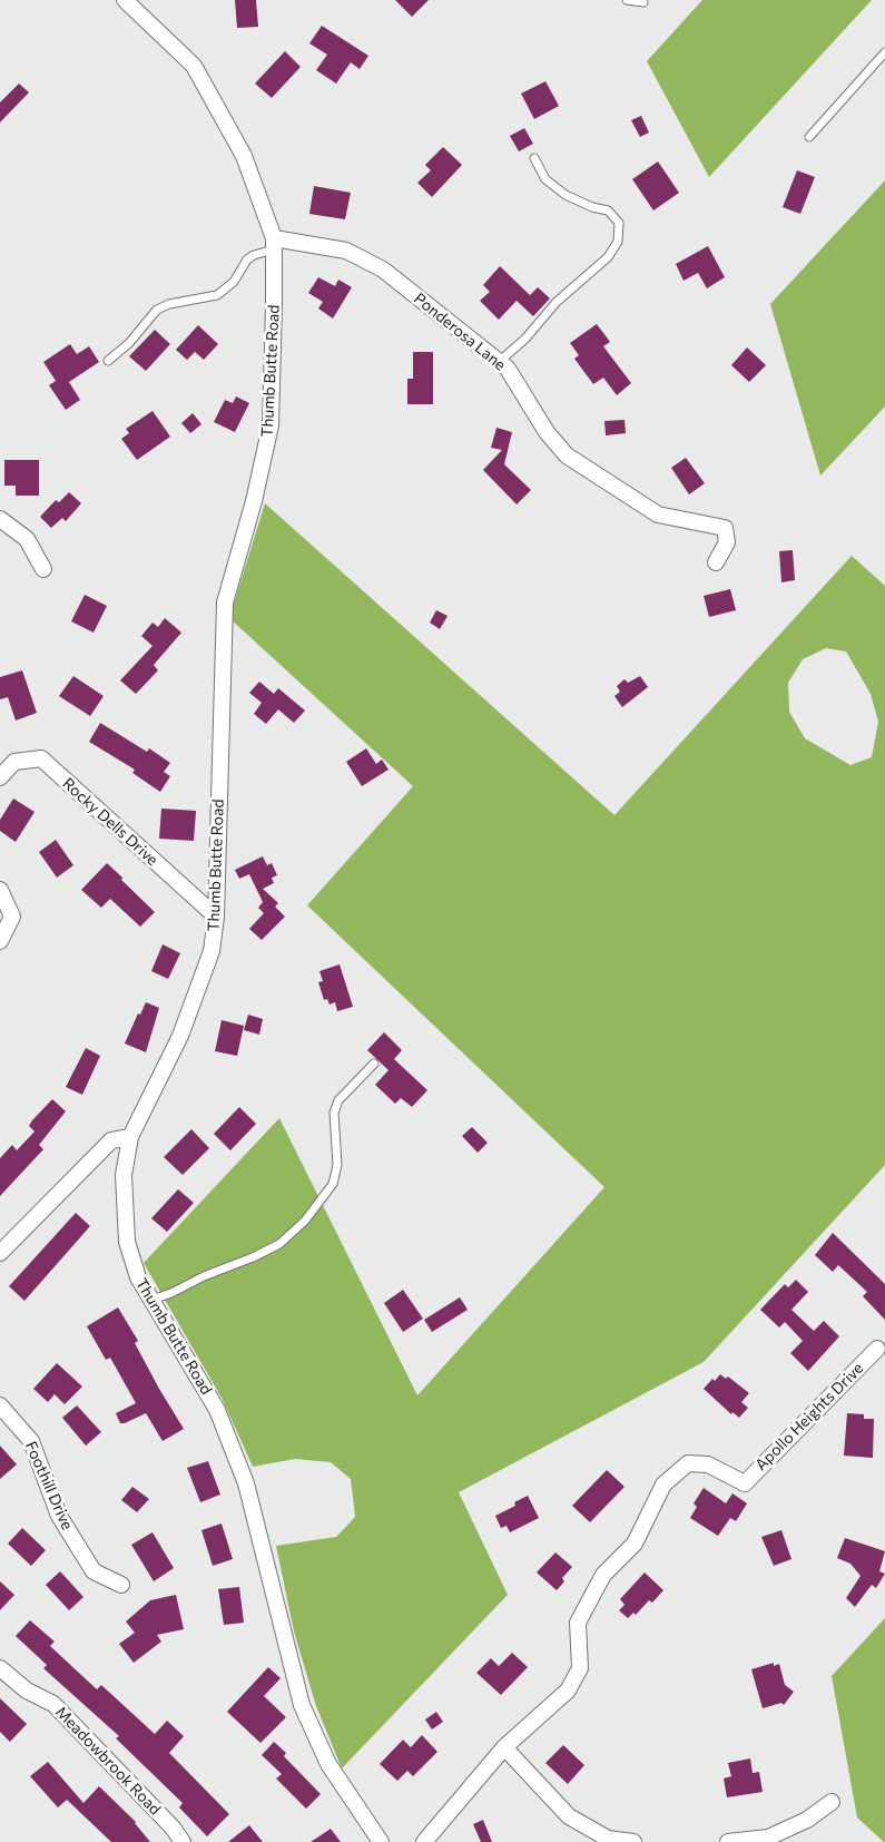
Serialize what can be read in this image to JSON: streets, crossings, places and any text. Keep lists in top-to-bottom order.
{
  "streets": {
    "street": [
      "Ponderosa Lane",
      "Thumb Butte Road",
      "Rocky Dells Drive",
      "Apollo Heights Drive",
      "Foothill Drive",
      "Meadowbrook Road"
    ]
  },
  "crossings": [
    ["Ponderosa Lane", "Thumb Butte Road"],
    ["Thumb Butte Road", "Rocky Dells Drive"]
  ]
}
